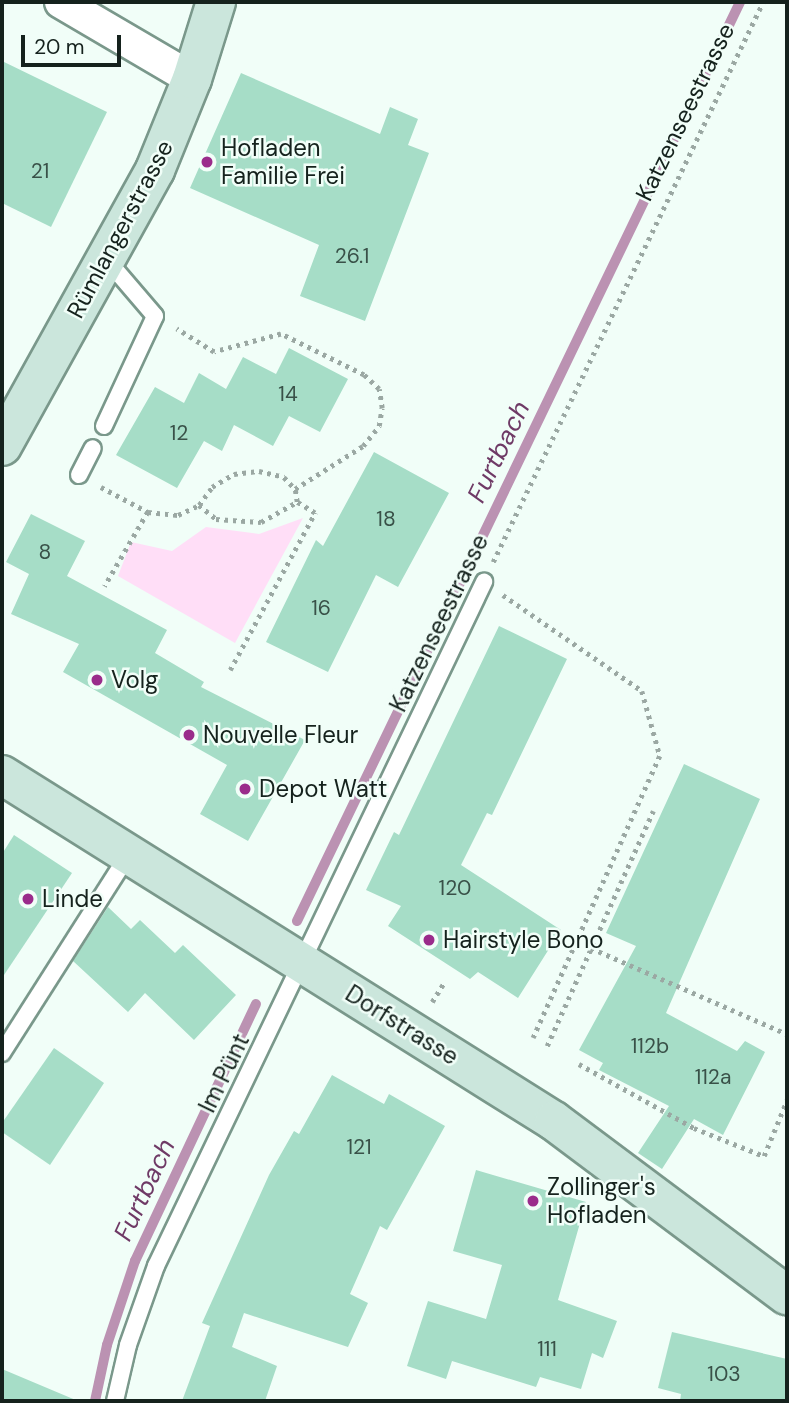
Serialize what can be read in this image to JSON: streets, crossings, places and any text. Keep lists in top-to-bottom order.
{
  "streets": {
    "street": ["Rümlangerstrasse", "Dorfstrasse"],
    "lane": ["Katzenseestrasse", "Im Pünt"]
  },
  "crossings": [
    ["Katzenseestrasse", "Dorfstrasse"],
    ["Katzenseestrasse", "Im Pünt"],
    ["Dorfstrasse", "Im Pünt"]
  ],
  "water": ["Furtbach"],
  "places": [
    "Hofladen Familie Frei",
    "Volg",
    "Nouvelle Fleur",
    "Depot Watt",
    "Linde",
    "Hairstyle Bono",
    "Zollinger's Hofladen"
  ],
  "house_numbers": [
    "21",
    "26.1",
    "14",
    "12",
    "18",
    "8",
    "16",
    "120",
    "112b",
    "112a",
    "121",
    "111",
    "103"
  ],
  "scale_bar": "20 m"
}
